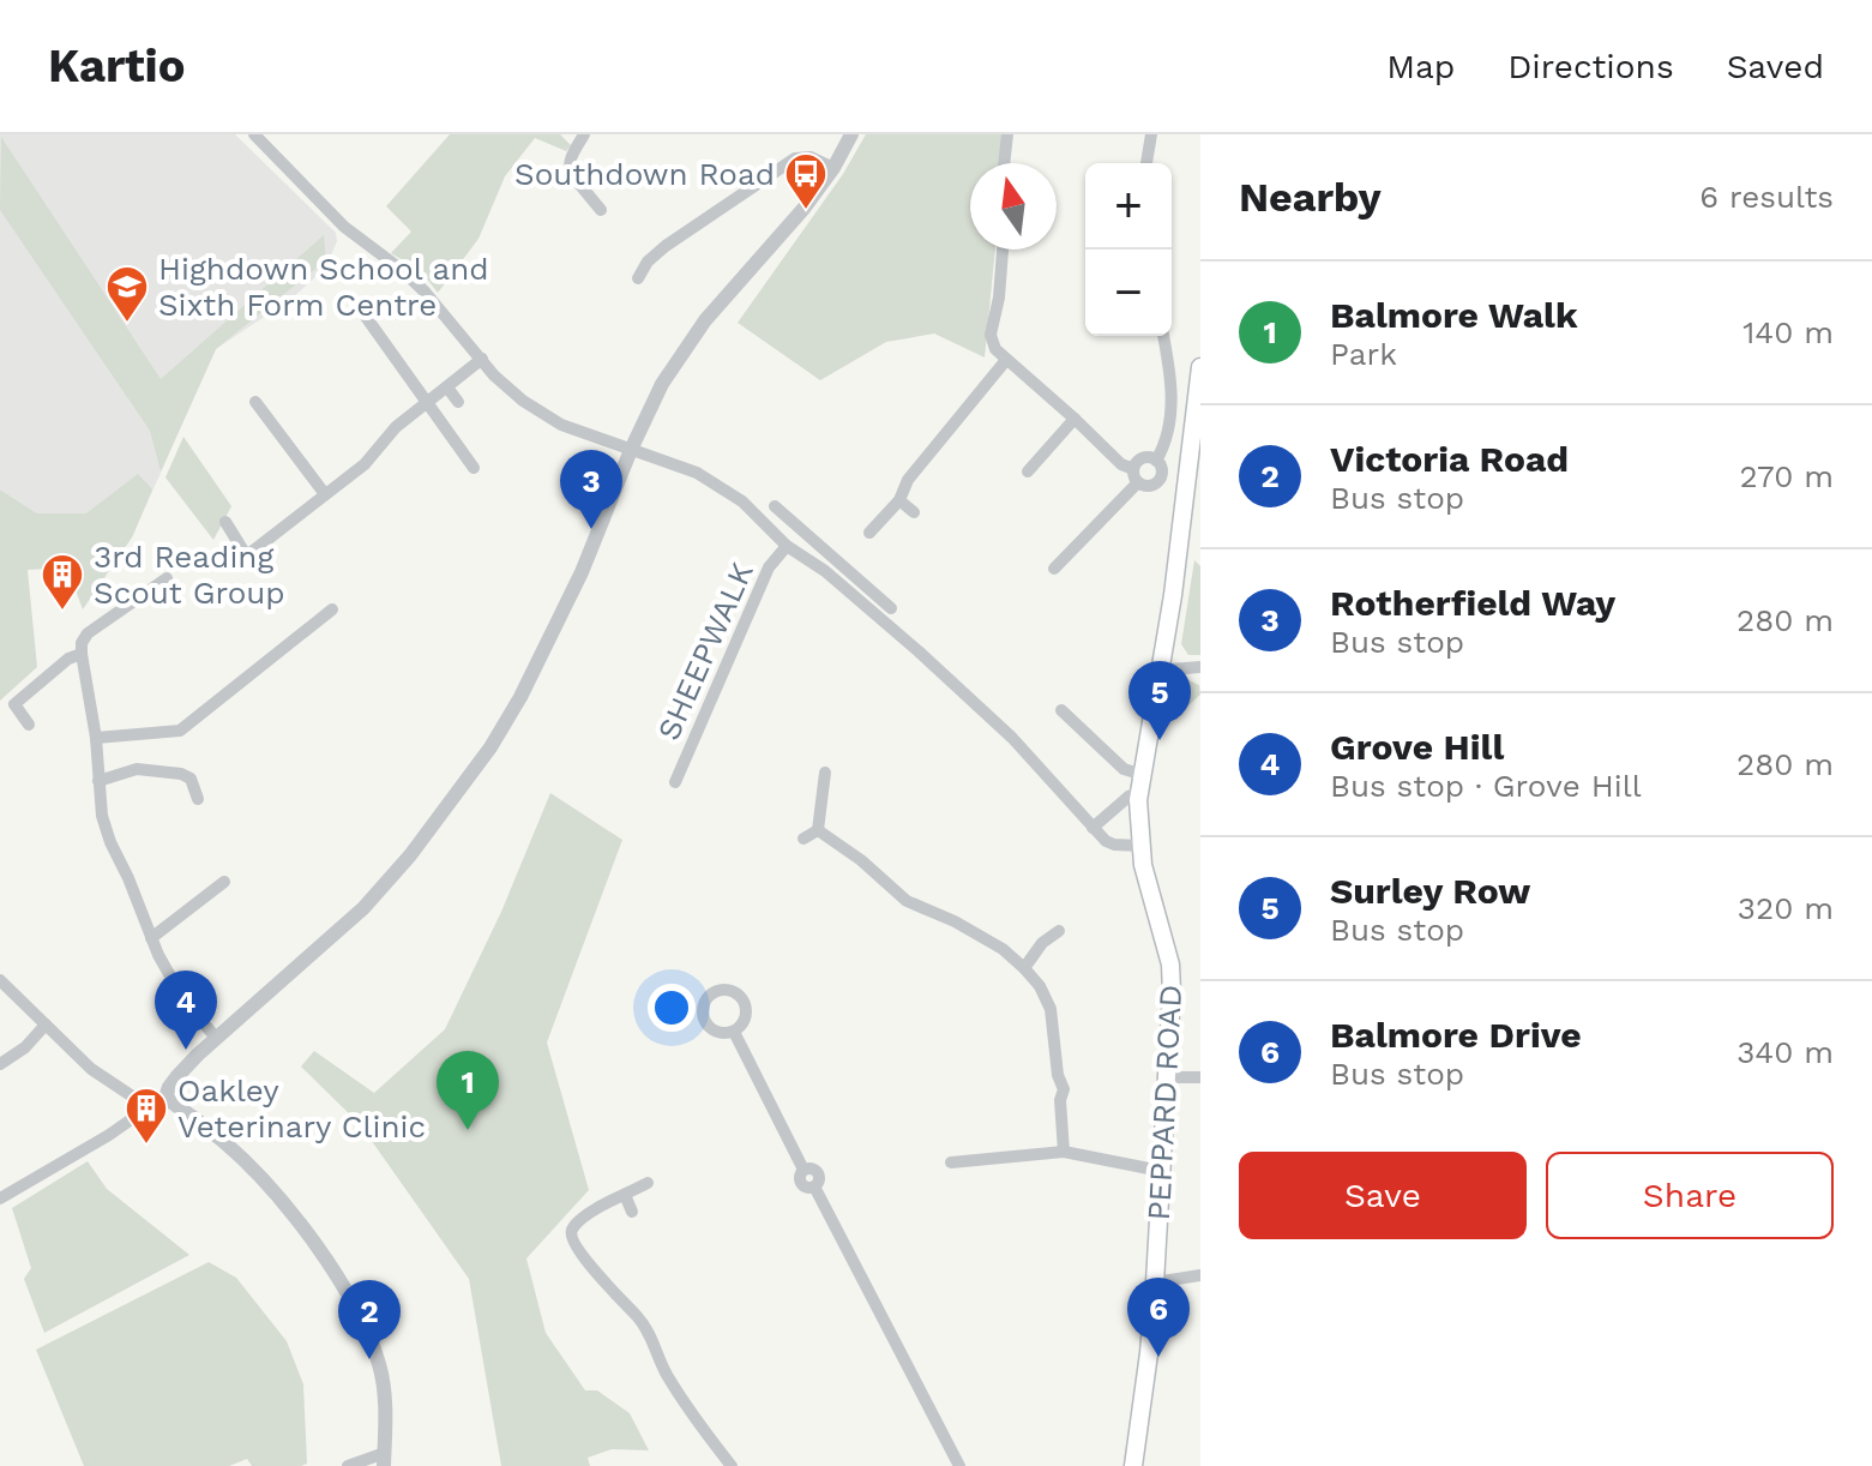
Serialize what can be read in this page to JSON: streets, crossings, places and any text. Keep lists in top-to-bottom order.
{
  "streets": {
    "main road": ["PEPPARD ROAD"],
    "street": ["SHEEPWALK"]
  },
  "places": {
    "bus stop": ["Southdown Road"],
    "school or university": ["Highdown School and Sixth Form Centre"],
    "building": ["3rd Reading Scout Group", "Oakley Veterinary Clinic"]
  },
  "north": "top",
  "page": {
    "header": "Kartio",
    "nav": ["Map", "Directions", "Saved"],
    "heading": ["Nearby", "6 results"],
    "map_buttons": ["+", "−"],
    "list": [
      {
        "mark": "1",
        "name": "Balmore Walk",
        "note": "Park",
        "value": "140 m"
      },
      {
        "mark": "2",
        "name": "Victoria Road",
        "note": "Bus stop",
        "value": "270 m"
      },
      {
        "mark": "3",
        "name": "Rotherfield Way",
        "note": "Bus stop",
        "value": "280 m"
      },
      {
        "mark": "4",
        "name": "Grove Hill",
        "note": "Bus stop · Grove Hill",
        "value": "280 m"
      },
      {
        "mark": "5",
        "name": "Surley Row",
        "note": "Bus stop",
        "value": "320 m"
      },
      {
        "mark": "6",
        "name": "Balmore Drive",
        "note": "Bus stop",
        "value": "340 m"
      }
    ],
    "pins": [
      "3",
      "5",
      "4",
      "1",
      "6",
      "2"
    ],
    "buttons": ["Save", "Share"]
  }
}
